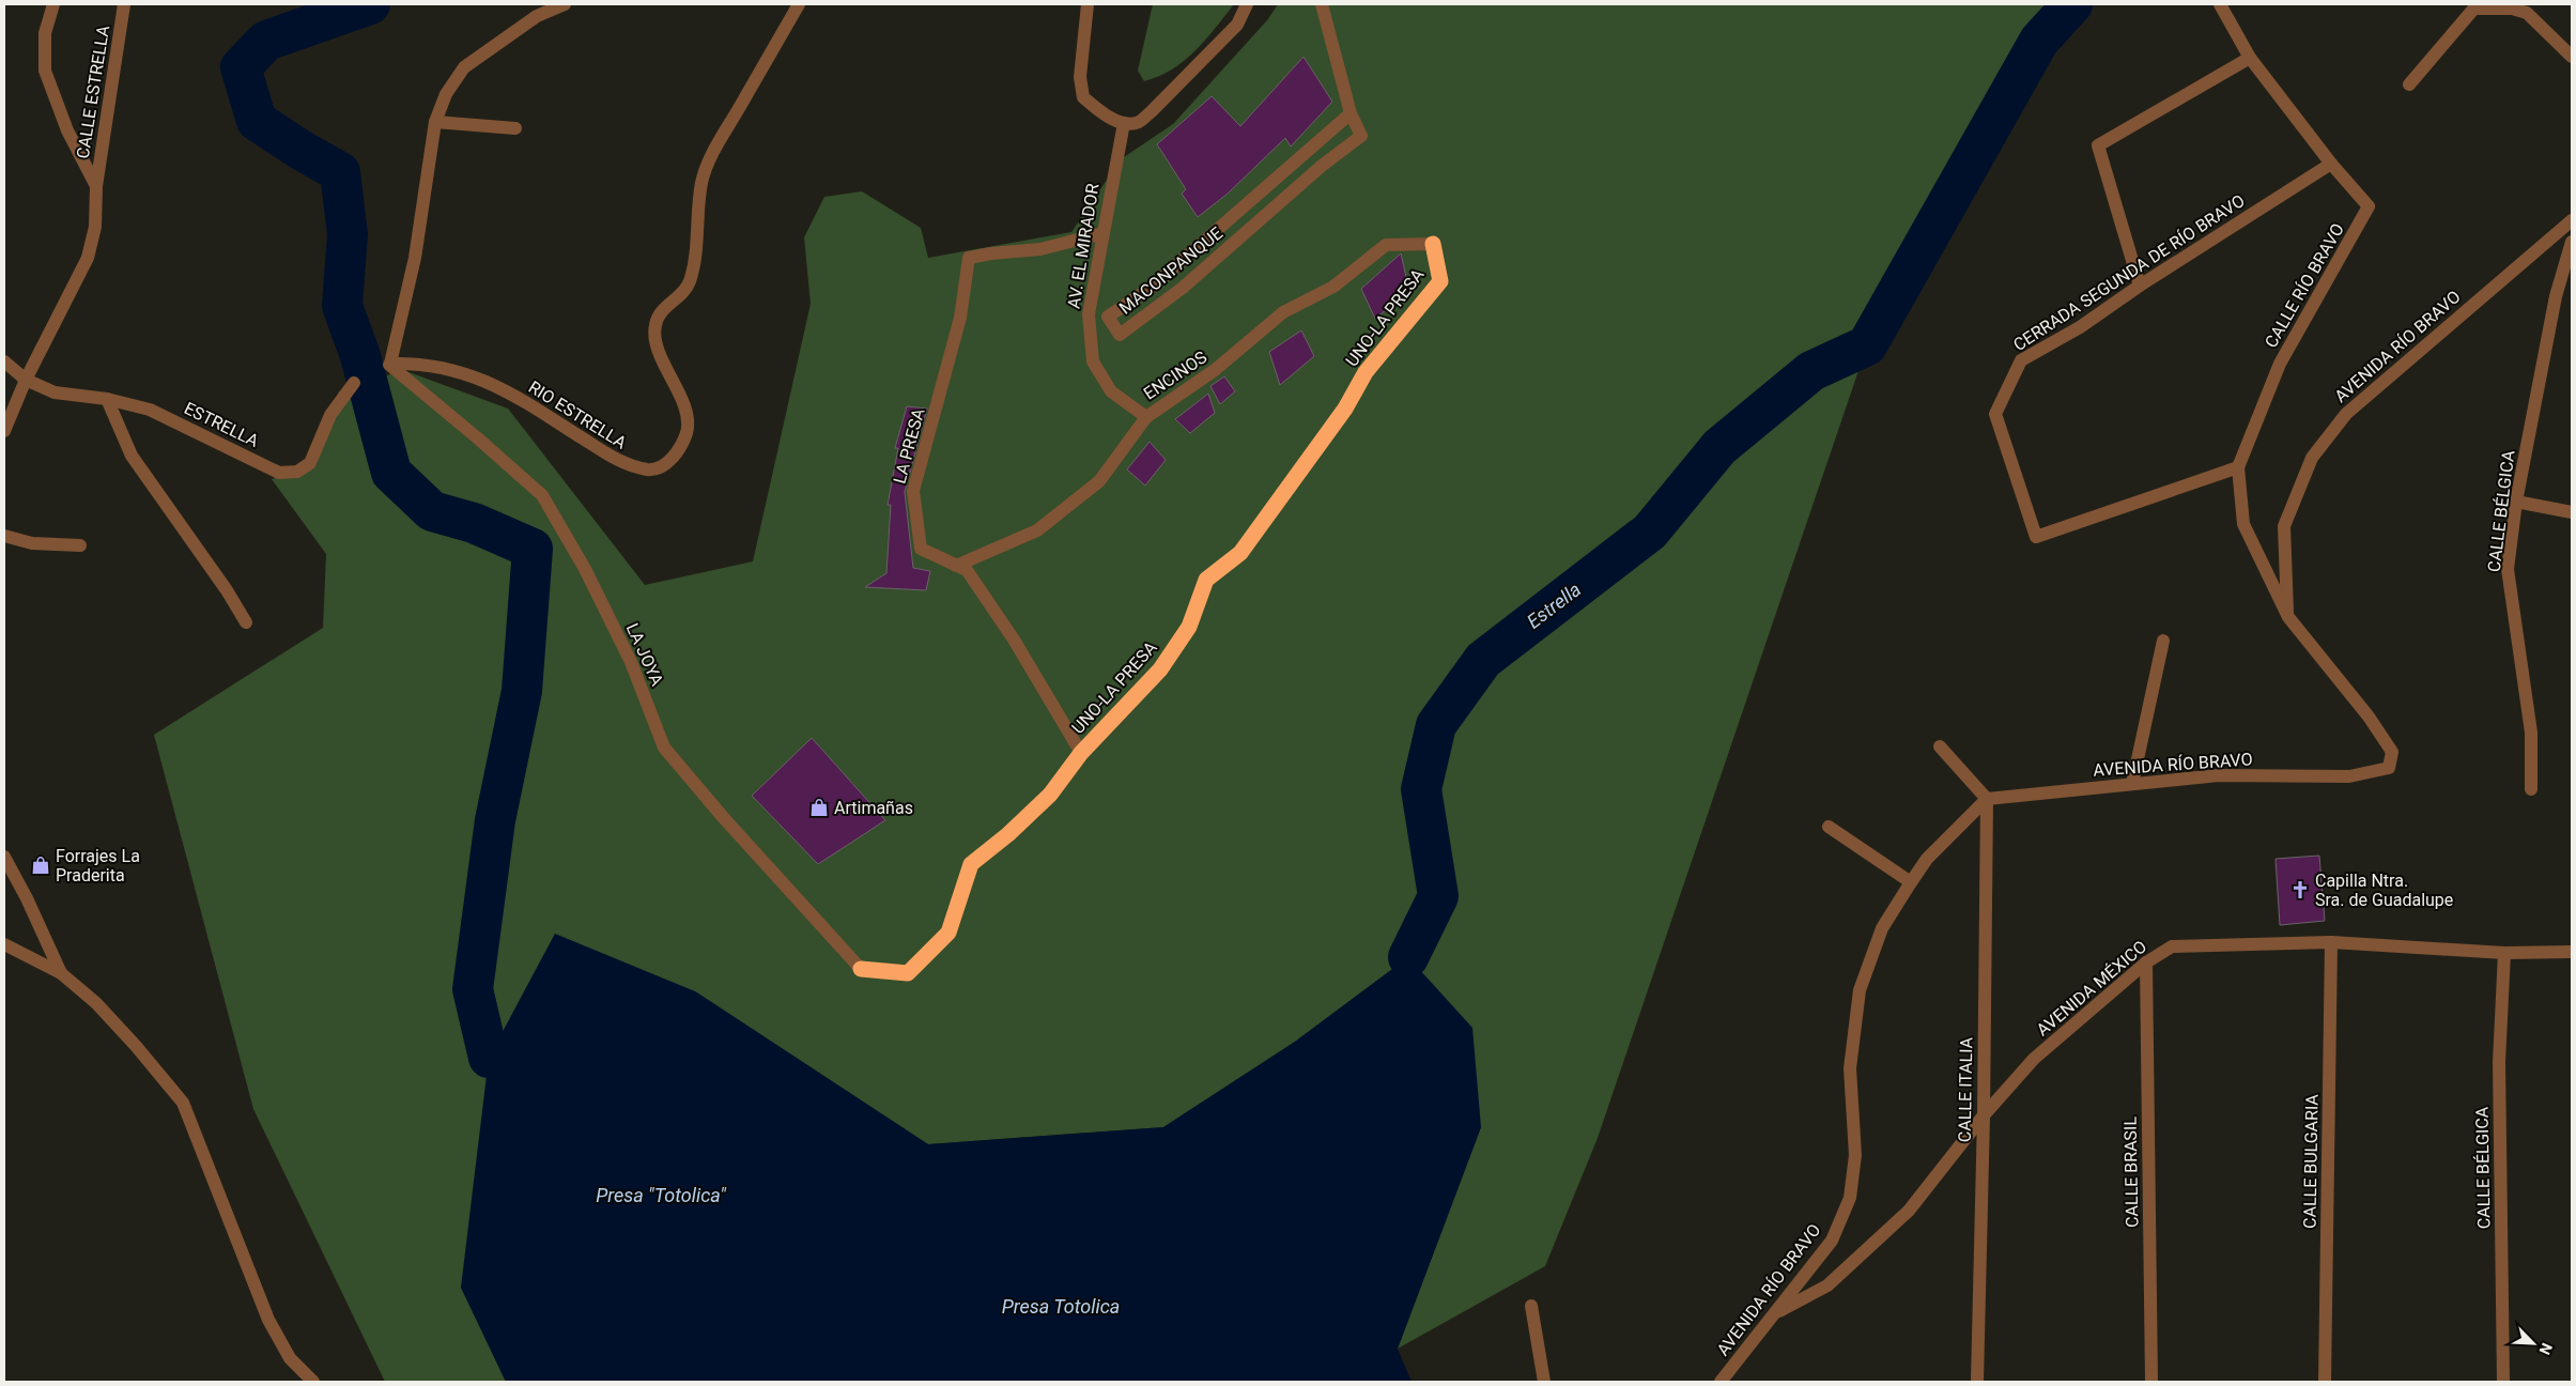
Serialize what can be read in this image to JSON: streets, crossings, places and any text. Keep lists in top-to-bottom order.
{
  "streets": {
    "highway": ["UNO-LA PRESA"],
    "street": [
      "CALLE ESTRELLA",
      "AV. EL MIRADOR",
      "MACONPANQUE",
      "CERRADA SEGUNDA DE RÍO BRAVO",
      "CALLE RÍO BRAVO",
      "AVENIDA RÍO BRAVO",
      "ENCINOS",
      "RIO ESTRELLA",
      "ESTRELLA",
      "LA PRESA",
      "CALLE BÉLGICA",
      "LA JOYA",
      "AVENIDA MÉXICO",
      "CALLE ITALIA",
      "CALLE BULGARIA",
      "CALLE BRASIL"
    ]
  },
  "crossings": [
    ["CALLE ESTRELLA", "ESTRELLA"],
    ["AV. EL MIRADOR", "ENCINOS"],
    ["AV. EL MIRADOR", "LA PRESA"],
    ["CERRADA SEGUNDA DE RÍO BRAVO", "CALLE RÍO BRAVO"],
    ["CALLE RÍO BRAVO", "AVENIDA RÍO BRAVO"],
    ["UNO-LA PRESA", "ENCINOS"],
    ["UNO-LA PRESA", "LA PRESA"],
    ["UNO-LA PRESA", "LA JOYA"],
    ["AVENIDA RÍO BRAVO", "AVENIDA MÉXICO"],
    ["AVENIDA RÍO BRAVO", "CALLE ITALIA"],
    ["ENCINOS", "LA PRESA"],
    ["RIO ESTRELLA", "LA JOYA"],
    ["CALLE BÉLGICA", "AVENIDA MÉXICO"],
    ["AVENIDA MÉXICO", "CALLE ITALIA"],
    ["AVENIDA MÉXICO", "CALLE BULGARIA"],
    ["AVENIDA MÉXICO", "CALLE BRASIL"]
  ],
  "water": ["Estrella", "Presa \"Totolica\"", "Presa Totolica"],
  "places": {
    "shop": ["Artimañas", "Forrajes La Praderita"],
    "church": ["Capilla Ntra. Sra. de Guadalupe"]
  },
  "north": "bottom right"
}
